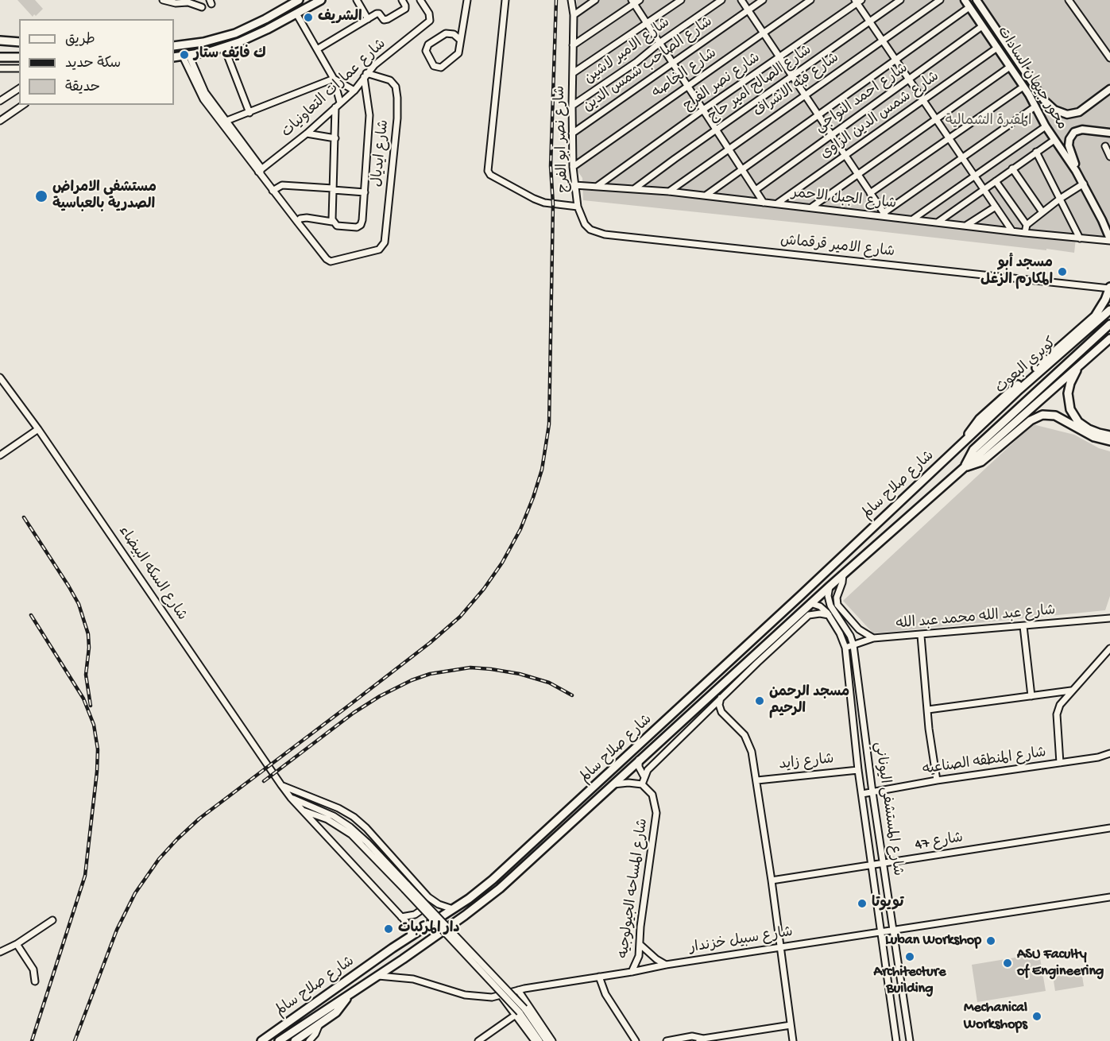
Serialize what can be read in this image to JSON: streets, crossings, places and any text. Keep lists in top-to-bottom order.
{
  "streets": {
    "highway": ["كوبري البعوث", "شارع صلاح سالم"],
    "main road": ["محور جيهان السادات"],
    "street": [
      "شارع الامير لاشين",
      "شارع الصاحب شمس الدين",
      "شارع الخاصه",
      "شارع نصر الفرج",
      "شارع الصالح امير حاج",
      "شارع قبه الاشراف",
      "شارع عمارات التعاونيات",
      "شارع احمد النواجي",
      "شارع شمس الدين الزاوى",
      "شارع نصر ابو الفرج",
      "شارع ايديال",
      "شارع الجبل الاحمر",
      "شارع الامير قرقماش",
      "شارع السكه البيضاء",
      "شارع عبد الله محمد عبد الله",
      "شارع المنطقه الصناعيه",
      "شارع زايد",
      "شارع المستشفى اليوناني",
      "شارع 47",
      "شارع المساحه الجيولوجيه",
      "شارع سبيل خزندار"
    ]
  },
  "crossings": [
    ["شارع الامير لاشين", "شارع نصر ابو الفرج"],
    ["شارع الصاحب شمس الدين", "شارع نصر ابو الفرج"],
    ["شارع الخاصه", "شارع نصر ابو الفرج"],
    ["محور جيهان السادات", "شارع احمد النواجي"],
    ["محور جيهان السادات", "شارع شمس الدين الزاوى"],
    ["شارع نصر الفرج", "شارع الجبل الاحمر"],
    ["شارع الصالح امير حاج", "شارع الجبل الاحمر"],
    ["شارع قبه الاشراف", "شارع الجبل الاحمر"],
    ["شارع عمارات التعاونيات", "شارع ايديال"],
    ["شارع شمس الدين الزاوى", "شارع الجبل الاحمر"],
    ["شارع نصر ابو الفرج", "شارع الجبل الاحمر"],
    ["شارع نصر ابو الفرج", "شارع الامير قرقماش"],
    ["كوبري البعوث", "شارع صلاح سالم"],
    ["شارع صلاح سالم", "شارع السكه البيضاء"],
    ["شارع صلاح سالم", "شارع المستشفى اليوناني"],
    ["شارع صلاح سالم", "شارع سبيل خزندار"],
    ["شارع عبد الله محمد عبد الله", "شارع المستشفى اليوناني"],
    ["شارع المنطقه الصناعيه", "شارع المستشفى اليوناني"],
    ["شارع زايد", "شارع المستشفى اليوناني"],
    ["شارع المستشفى اليوناني", "شارع 47"],
    ["شارع المستشفى اليوناني", "شارع سبيل خزندار"],
    ["شارع المساحه الجيولوجيه", "شارع سبيل خزندار"]
  ],
  "parks": ["المقبرة الشمالية"],
  "places": [
    "الشريف",
    "ك فايف ستار",
    "مستشفى الامراض الصدرية بالعباسية",
    "مسجد أبو المكارم الزغل",
    "مسجد الرحمن الرحيم",
    "تويوتا",
    "دار المركبات",
    "Luban Workshop",
    "Architecture Building",
    "ASU Faculty of Engineering",
    "Mechanical Workshops"
  ],
  "legend": ["طريق", "سكة حديد", "حديقة"]
}
